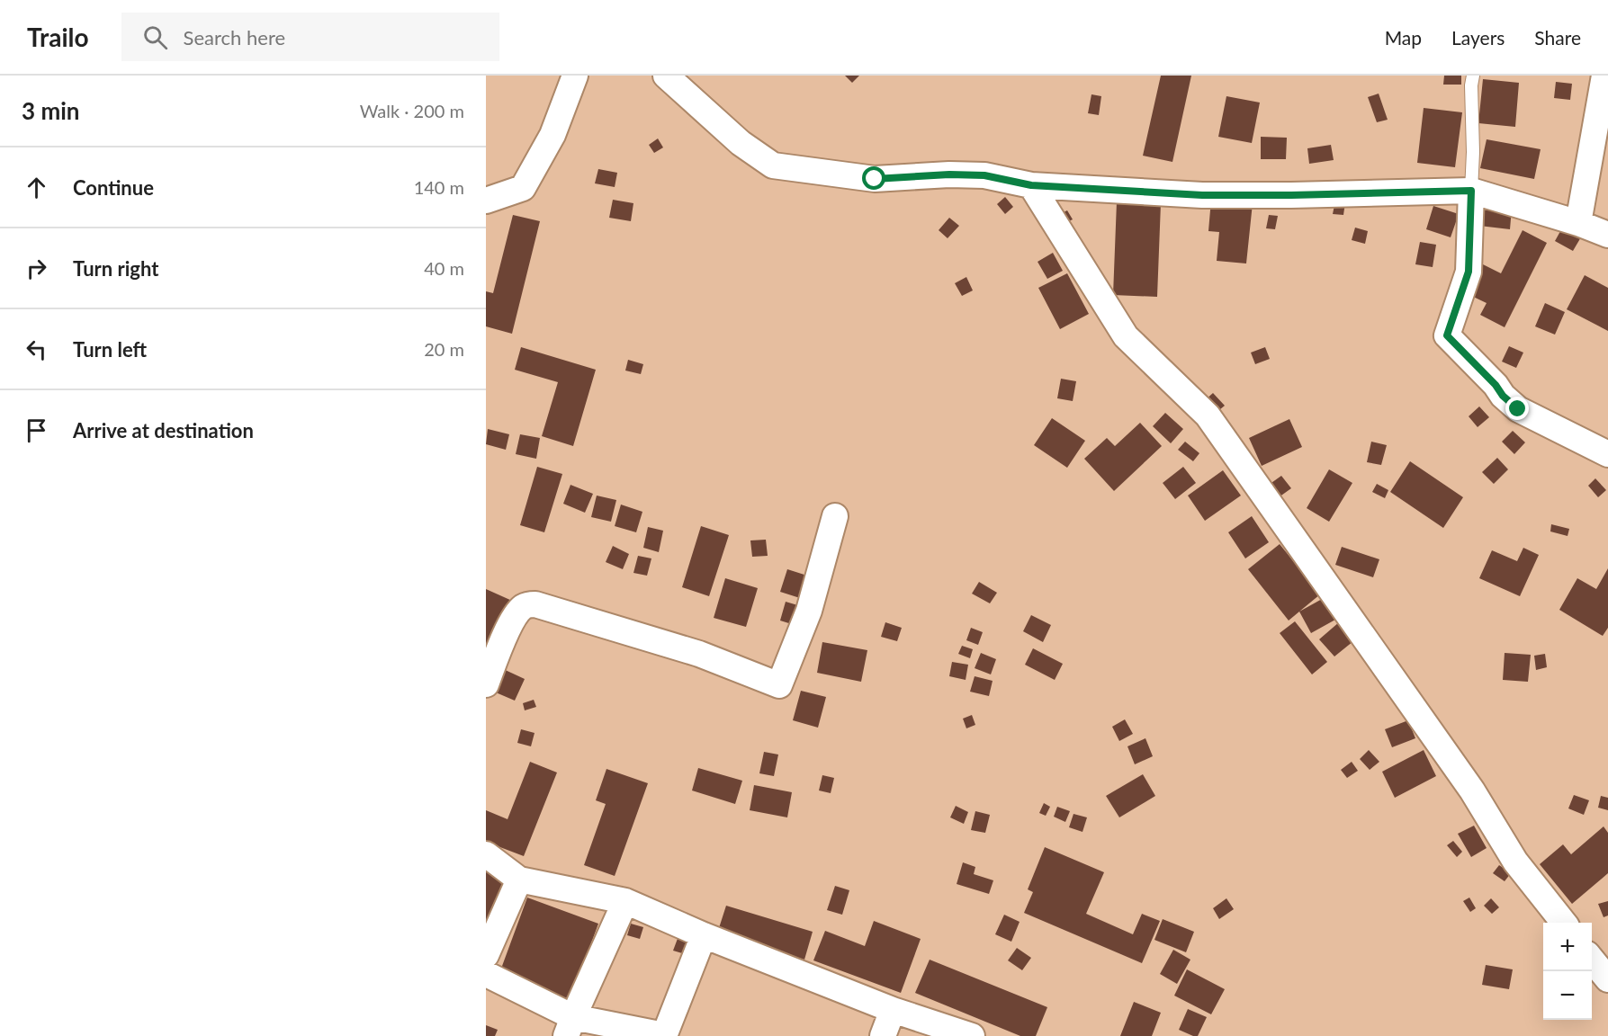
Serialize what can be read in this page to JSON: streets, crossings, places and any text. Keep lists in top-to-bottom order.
{
  "page": {
    "header": "Trailo",
    "search": "Search here",
    "nav": ["Map", "Layers", "Share"],
    "heading": ["3 min", "Walk · 200 m"],
    "list": [
      ["Continue", "140 m"],
      ["Turn right", "40 m"],
      ["Turn left", "20 m"],
      "Arrive at destination"
    ],
    "map_buttons": ["+", "−"]
  }
}
